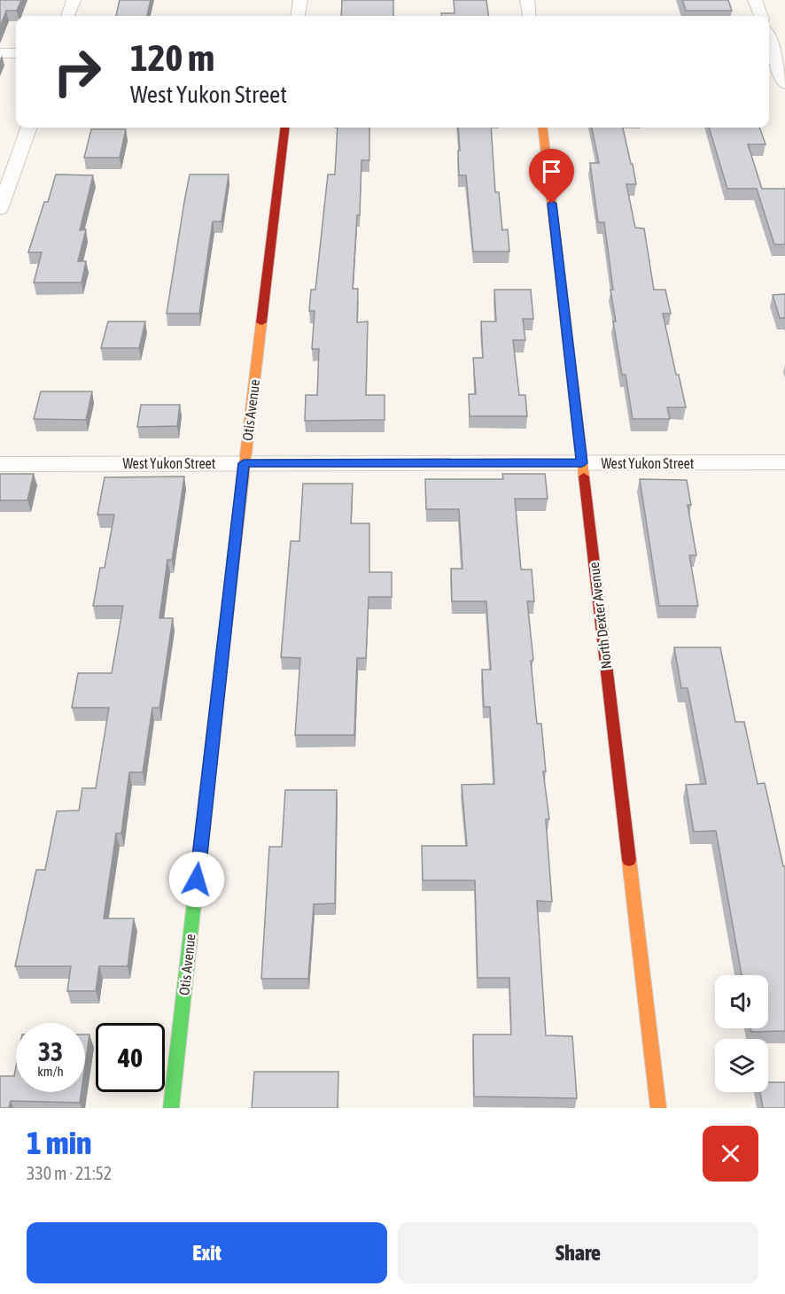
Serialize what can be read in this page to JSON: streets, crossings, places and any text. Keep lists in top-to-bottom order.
{
  "streets": {
    "street": ["Otis Avenue", "West Yukon Street", "North Dexter Avenue"]
  },
  "crossings": [
    ["Otis Avenue", "West Yukon Street"],
    ["West Yukon Street", "North Dexter Avenue"]
  ],
  "page": {
    "turn": ["120 m", "West Yukon Street"],
    "speed": "33 km/h",
    "limit": "40",
    "heading": ["1 min", "330 m · 21:52"],
    "buttons": ["Exit", "Share"]
  }
}
